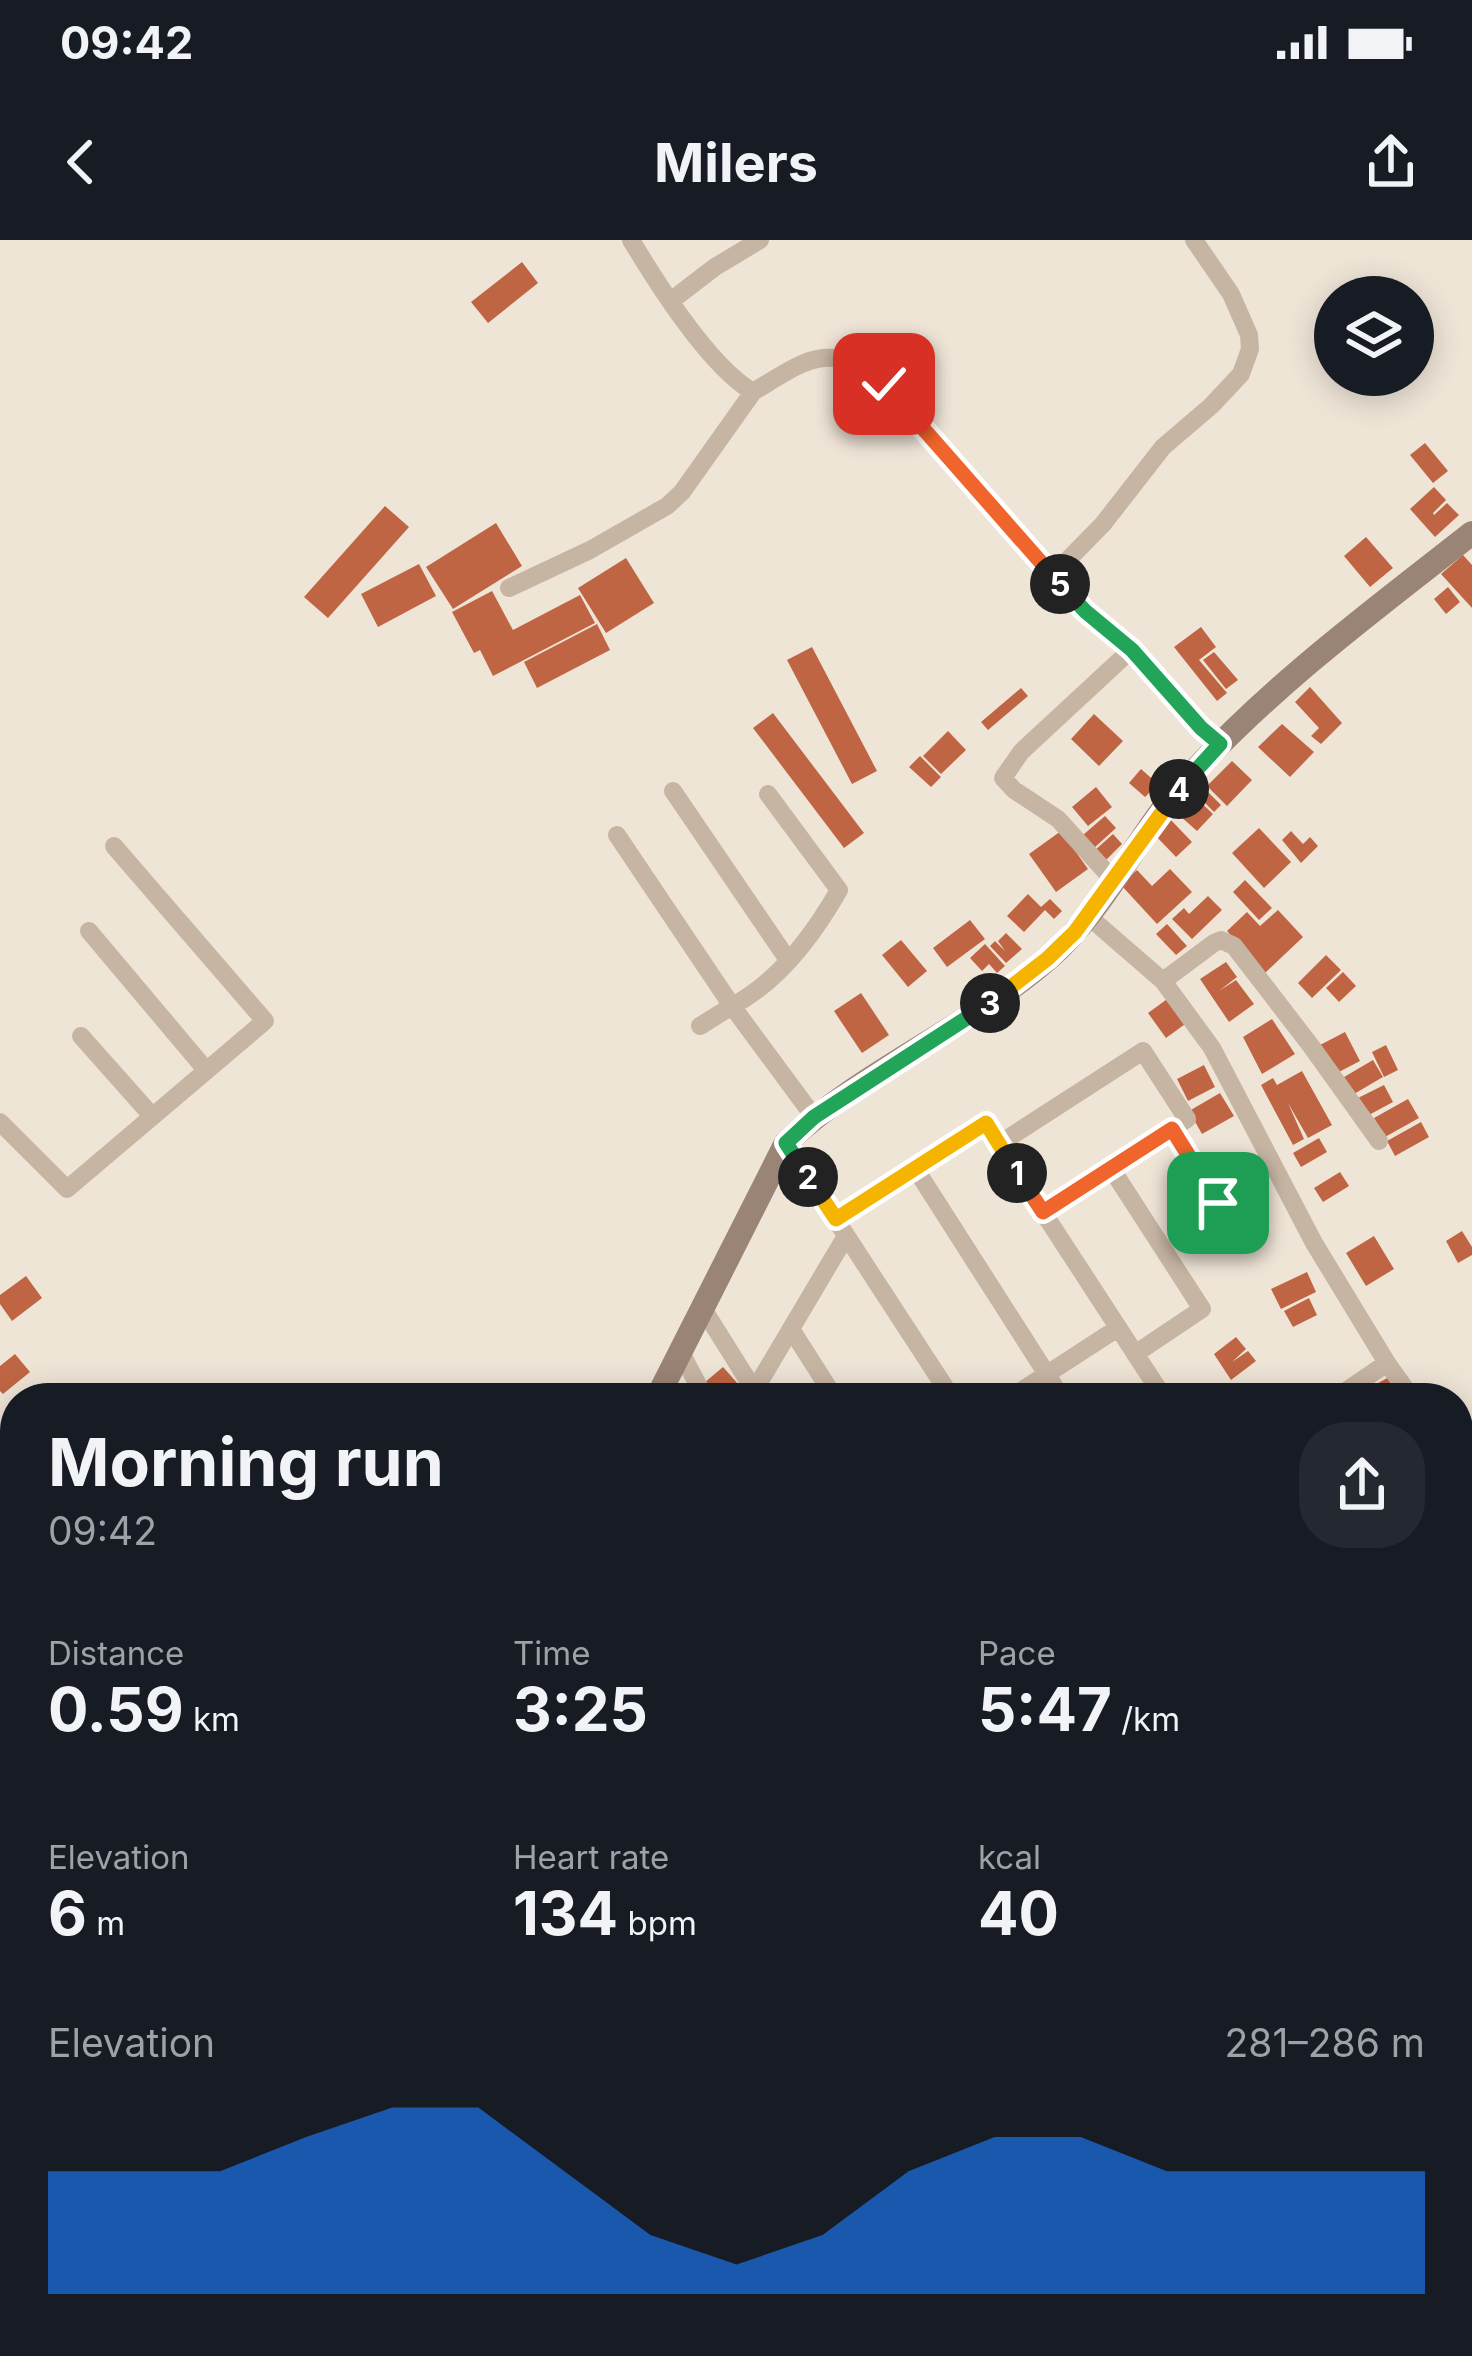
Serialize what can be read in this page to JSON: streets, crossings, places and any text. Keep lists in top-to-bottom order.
{
  "page": {
    "status": "09:42",
    "header": "Milers",
    "pins": [
      "5",
      "4",
      "3",
      "1",
      "2"
    ],
    "heading": ["Morning run", "09:42"],
    "stats": [
      ["Distance", "0.59 km"],
      ["Time", "3:25"],
      ["Pace", "5:47 /km"],
      ["Elevation", "6 m"],
      ["Heart rate", "134 bpm"],
      ["kcal", "40"]
    ],
    "chart": ["Elevation", "281–286 m"]
  }
}
